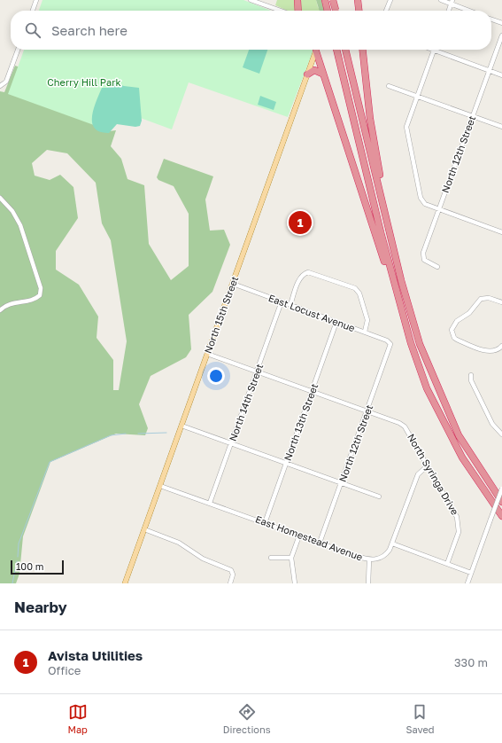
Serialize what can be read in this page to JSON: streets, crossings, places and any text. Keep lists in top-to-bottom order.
{
  "streets": {
    "main road": ["North 15th Street"],
    "street": [
      "North 12th Street",
      "East Locust Avenue",
      "North 14th Street",
      "North 13th Street",
      "North Syringa Drive",
      "East Homestead Avenue"
    ]
  },
  "crossings": [
    ["North 12th Street", "East Locust Avenue"],
    ["North 12th Street", "North Syringa Drive"],
    ["North 12th Street", "East Homestead Avenue"],
    ["East Locust Avenue", "North 15th Street"],
    ["East Locust Avenue", "North 14th Street"],
    ["East Locust Avenue", "North 13th Street"],
    ["North 15th Street", "East Homestead Avenue"],
    ["North 14th Street", "East Homestead Avenue"],
    ["North 13th Street", "East Homestead Avenue"],
    ["North Syringa Drive", "East Homestead Avenue"]
  ],
  "parks": ["Cherry Hill Park"],
  "scale_bar": "100 m",
  "page": {
    "search": "Search here",
    "pins": "1",
    "scale": "100 m",
    "heading": "Nearby",
    "list": [
      {
        "mark": "1",
        "name": "Avista Utilities",
        "note": "Office",
        "value": "330 m"
      }
    ],
    "nav": ["Map", "Directions", "Saved"]
  }
}
